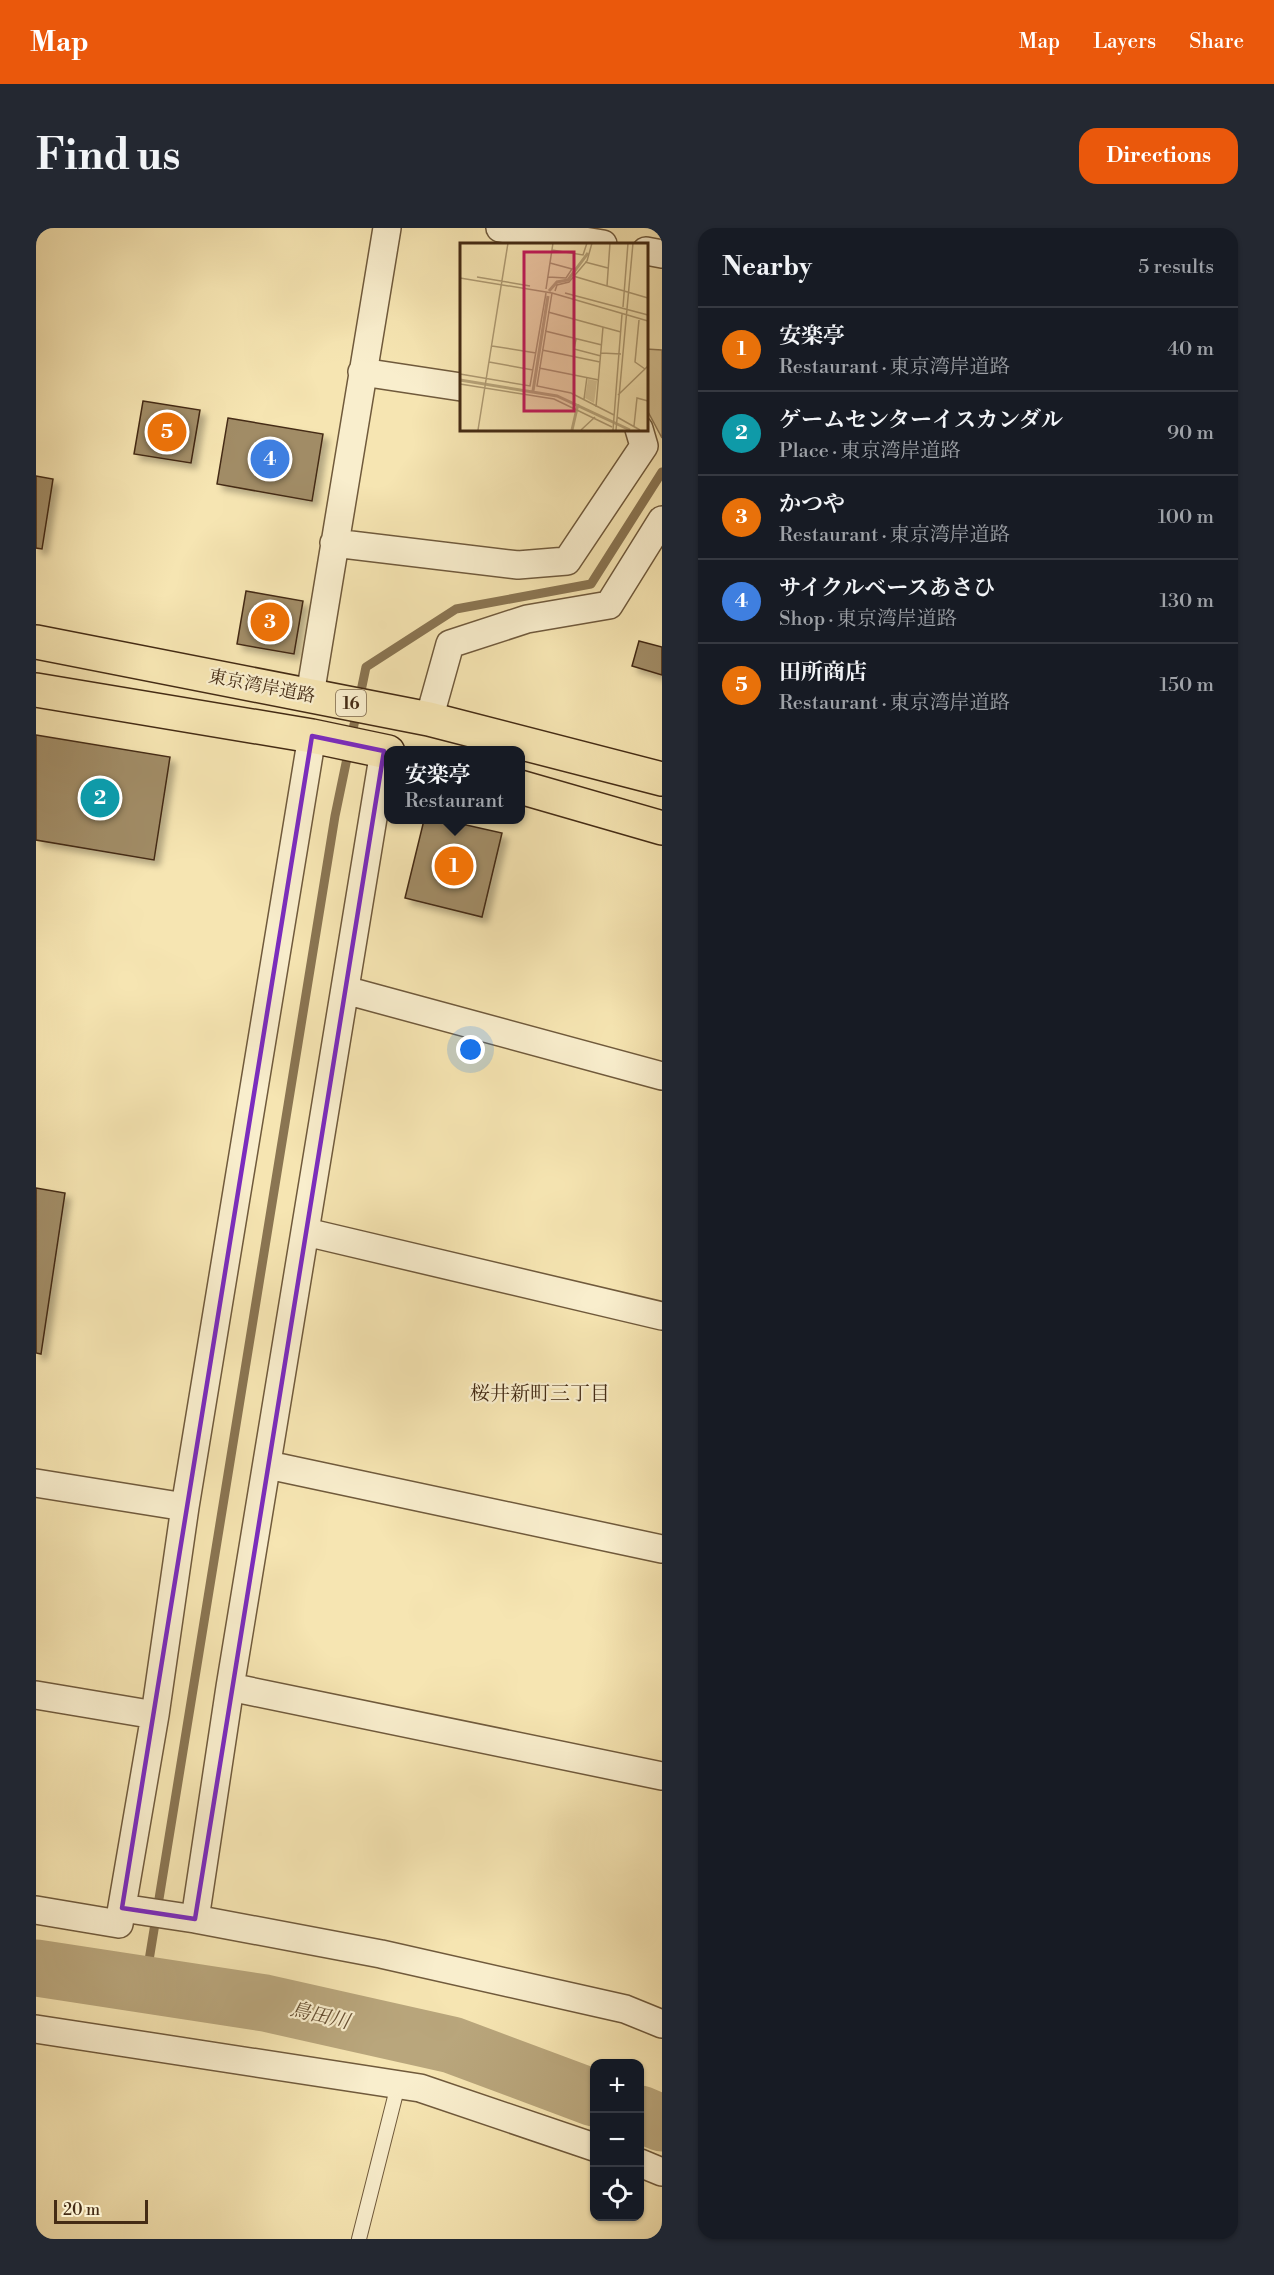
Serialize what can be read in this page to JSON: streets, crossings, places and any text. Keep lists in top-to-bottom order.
{
  "streets": {
    "highway": ["東京湾岸道路", "16"]
  },
  "districts": ["桜井新町三丁目"],
  "water": ["鳥田川"],
  "scale_bar": "20 m",
  "page": {
    "header": "Map",
    "nav": ["Map", "Layers", "Share"],
    "buttons": "Directions",
    "title": "Find us",
    "heading": ["Nearby", "5 results"],
    "list": [
      {
        "mark": "1",
        "name": "安楽亭",
        "note": "Restaurant · 東京湾岸道路",
        "value": "40 m"
      },
      {
        "mark": "2",
        "name": "ゲームセンターイスカンダル",
        "note": "Place · 東京湾岸道路",
        "value": "90 m"
      },
      {
        "mark": "3",
        "name": "かつや",
        "note": "Restaurant · 東京湾岸道路",
        "value": "100 m"
      },
      {
        "mark": "4",
        "name": "サイクルベースあさひ",
        "note": "Shop · 東京湾岸道路",
        "value": "130 m"
      },
      {
        "mark": "5",
        "name": "田所商店",
        "note": "Restaurant · 東京湾岸道路",
        "value": "150 m"
      }
    ],
    "pins": [
      "5",
      "4",
      "3",
      "2",
      "1"
    ],
    "popup": ["安楽亭", "Restaurant"],
    "map_buttons": ["+", "−"],
    "scale": "20 m"
  }
}
